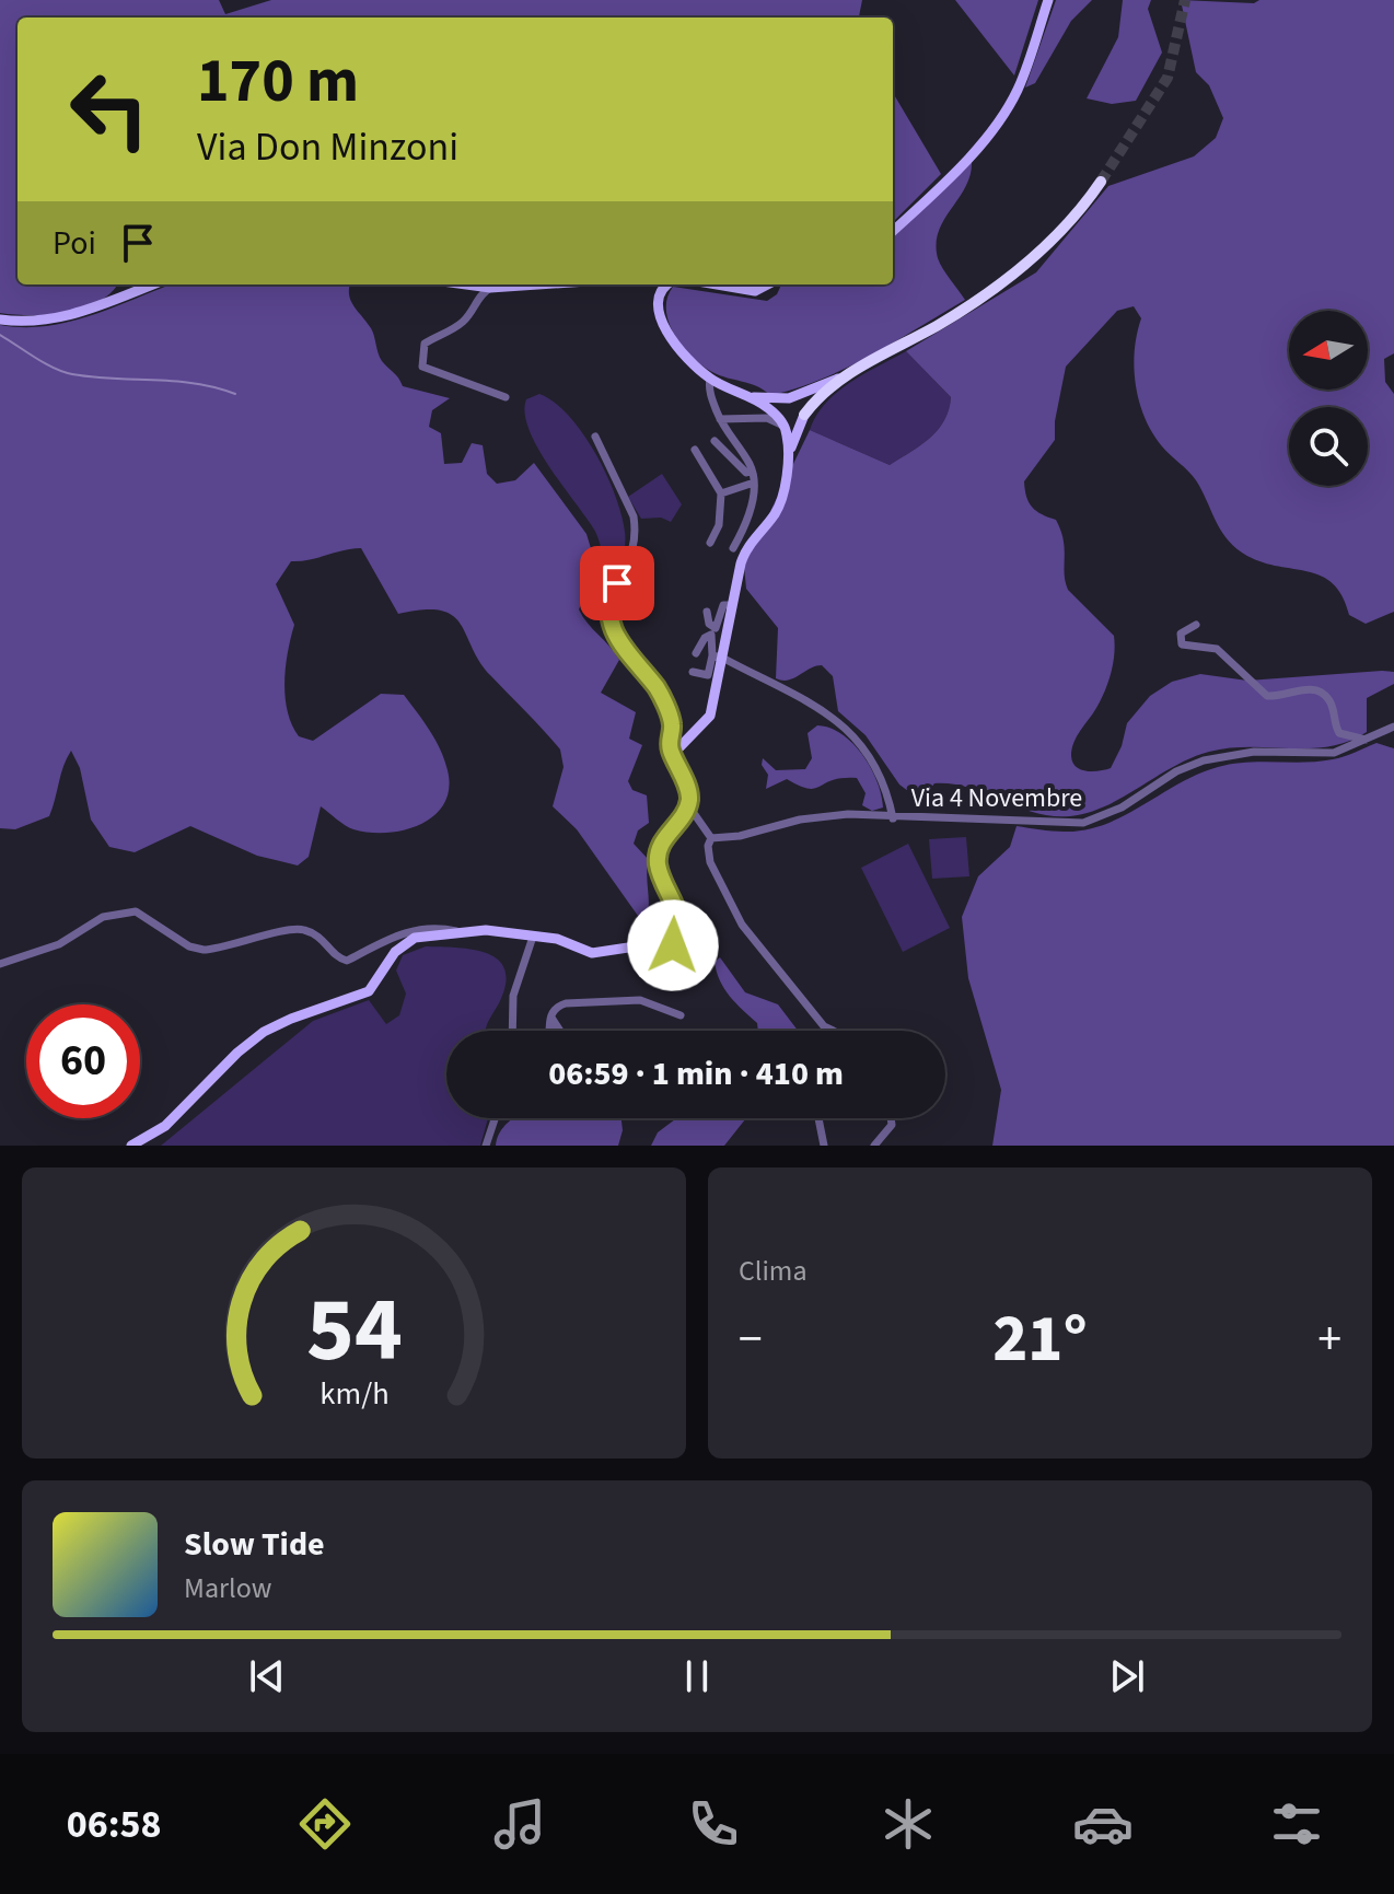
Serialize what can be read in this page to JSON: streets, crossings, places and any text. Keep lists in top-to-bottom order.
{
  "streets": {
    "street": ["Via 4 Novembre"]
  },
  "north": "left",
  "page": {
    "turn": ["170 m", "Via Don Minzoni"],
    "then": "Poi",
    "limit": "60",
    "trip": "06:59 · 1 min · 410 m",
    "tile": "Clima",
    "heat": ["−", "21°", "+"],
    "song": ["Slow Tide", "Marlow"],
    "tabs": "06:58",
    "gauge": ["54", "km/h"]
  }
}
